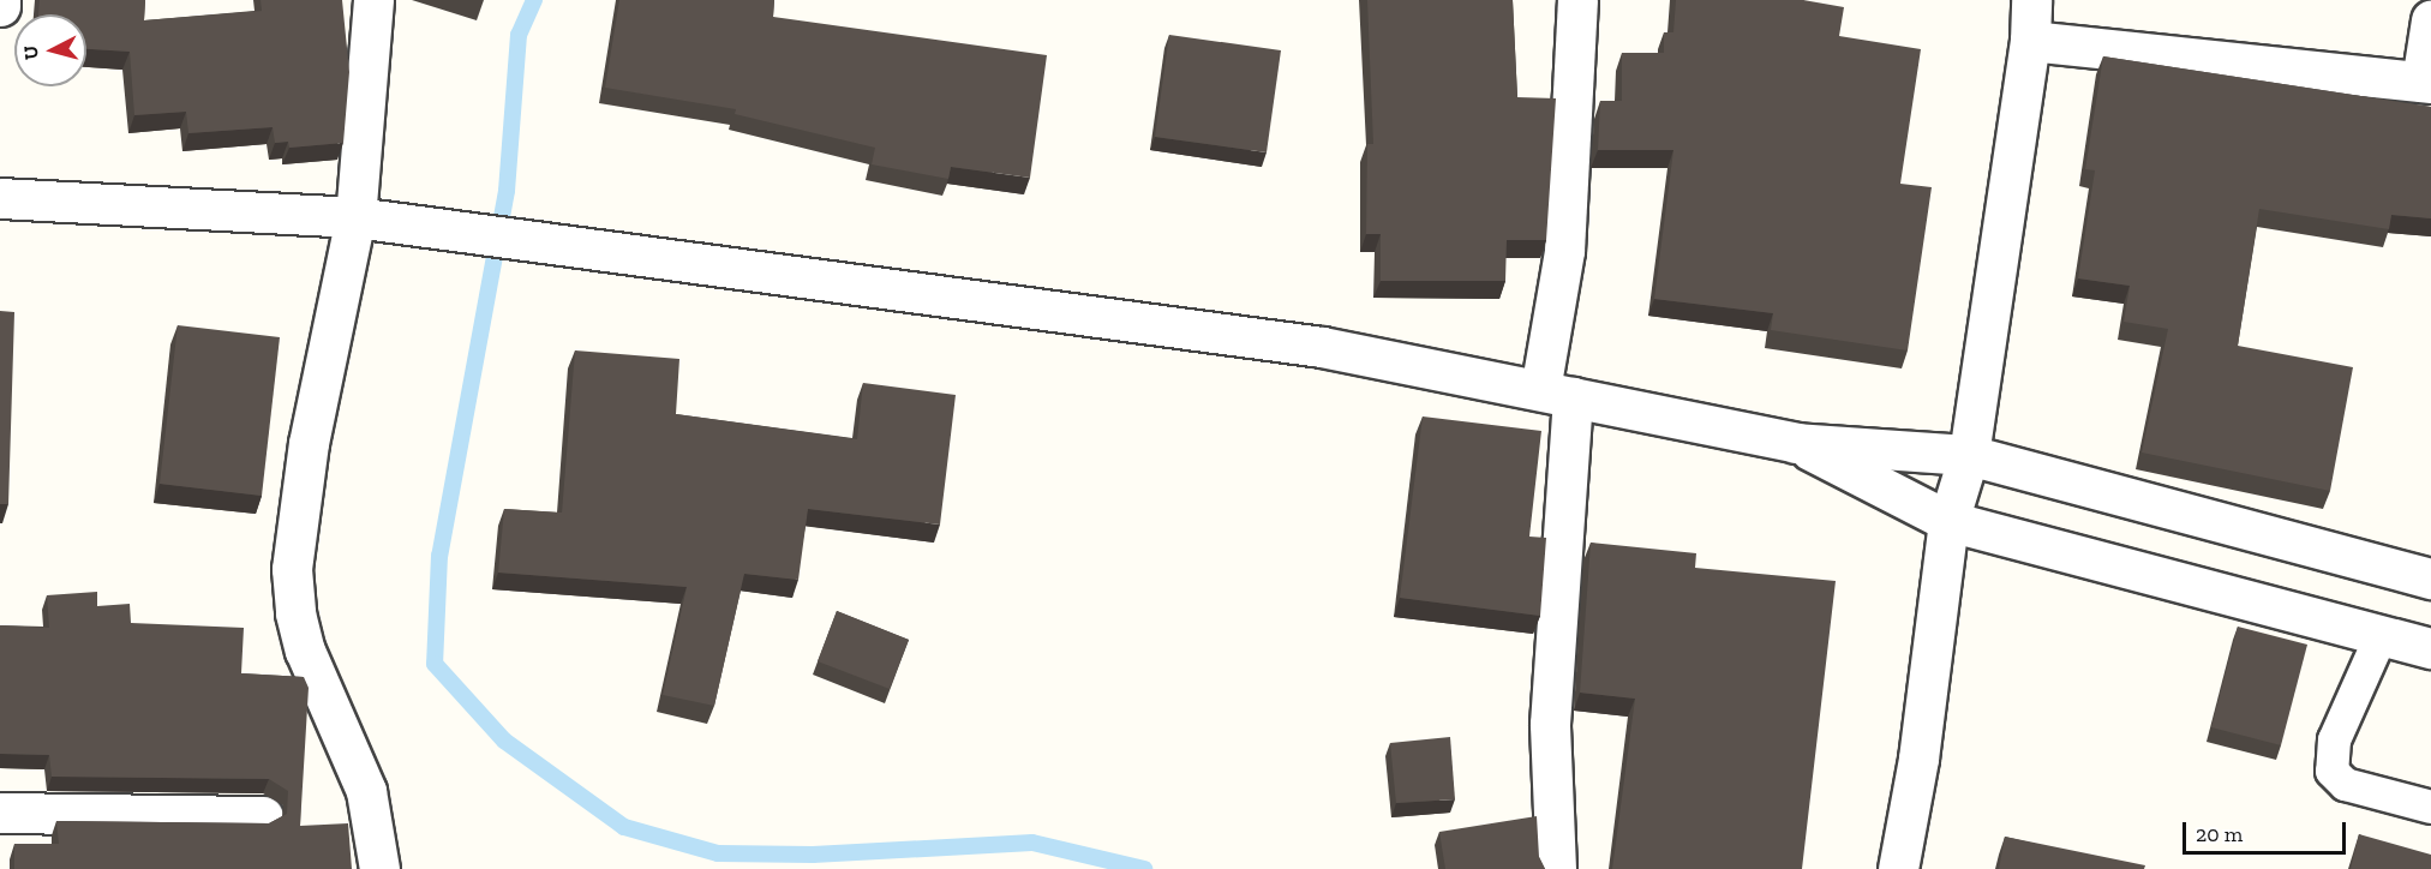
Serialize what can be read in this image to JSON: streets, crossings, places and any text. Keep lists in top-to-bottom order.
{
  "scale_bar": "20 m",
  "north": "left"
}
